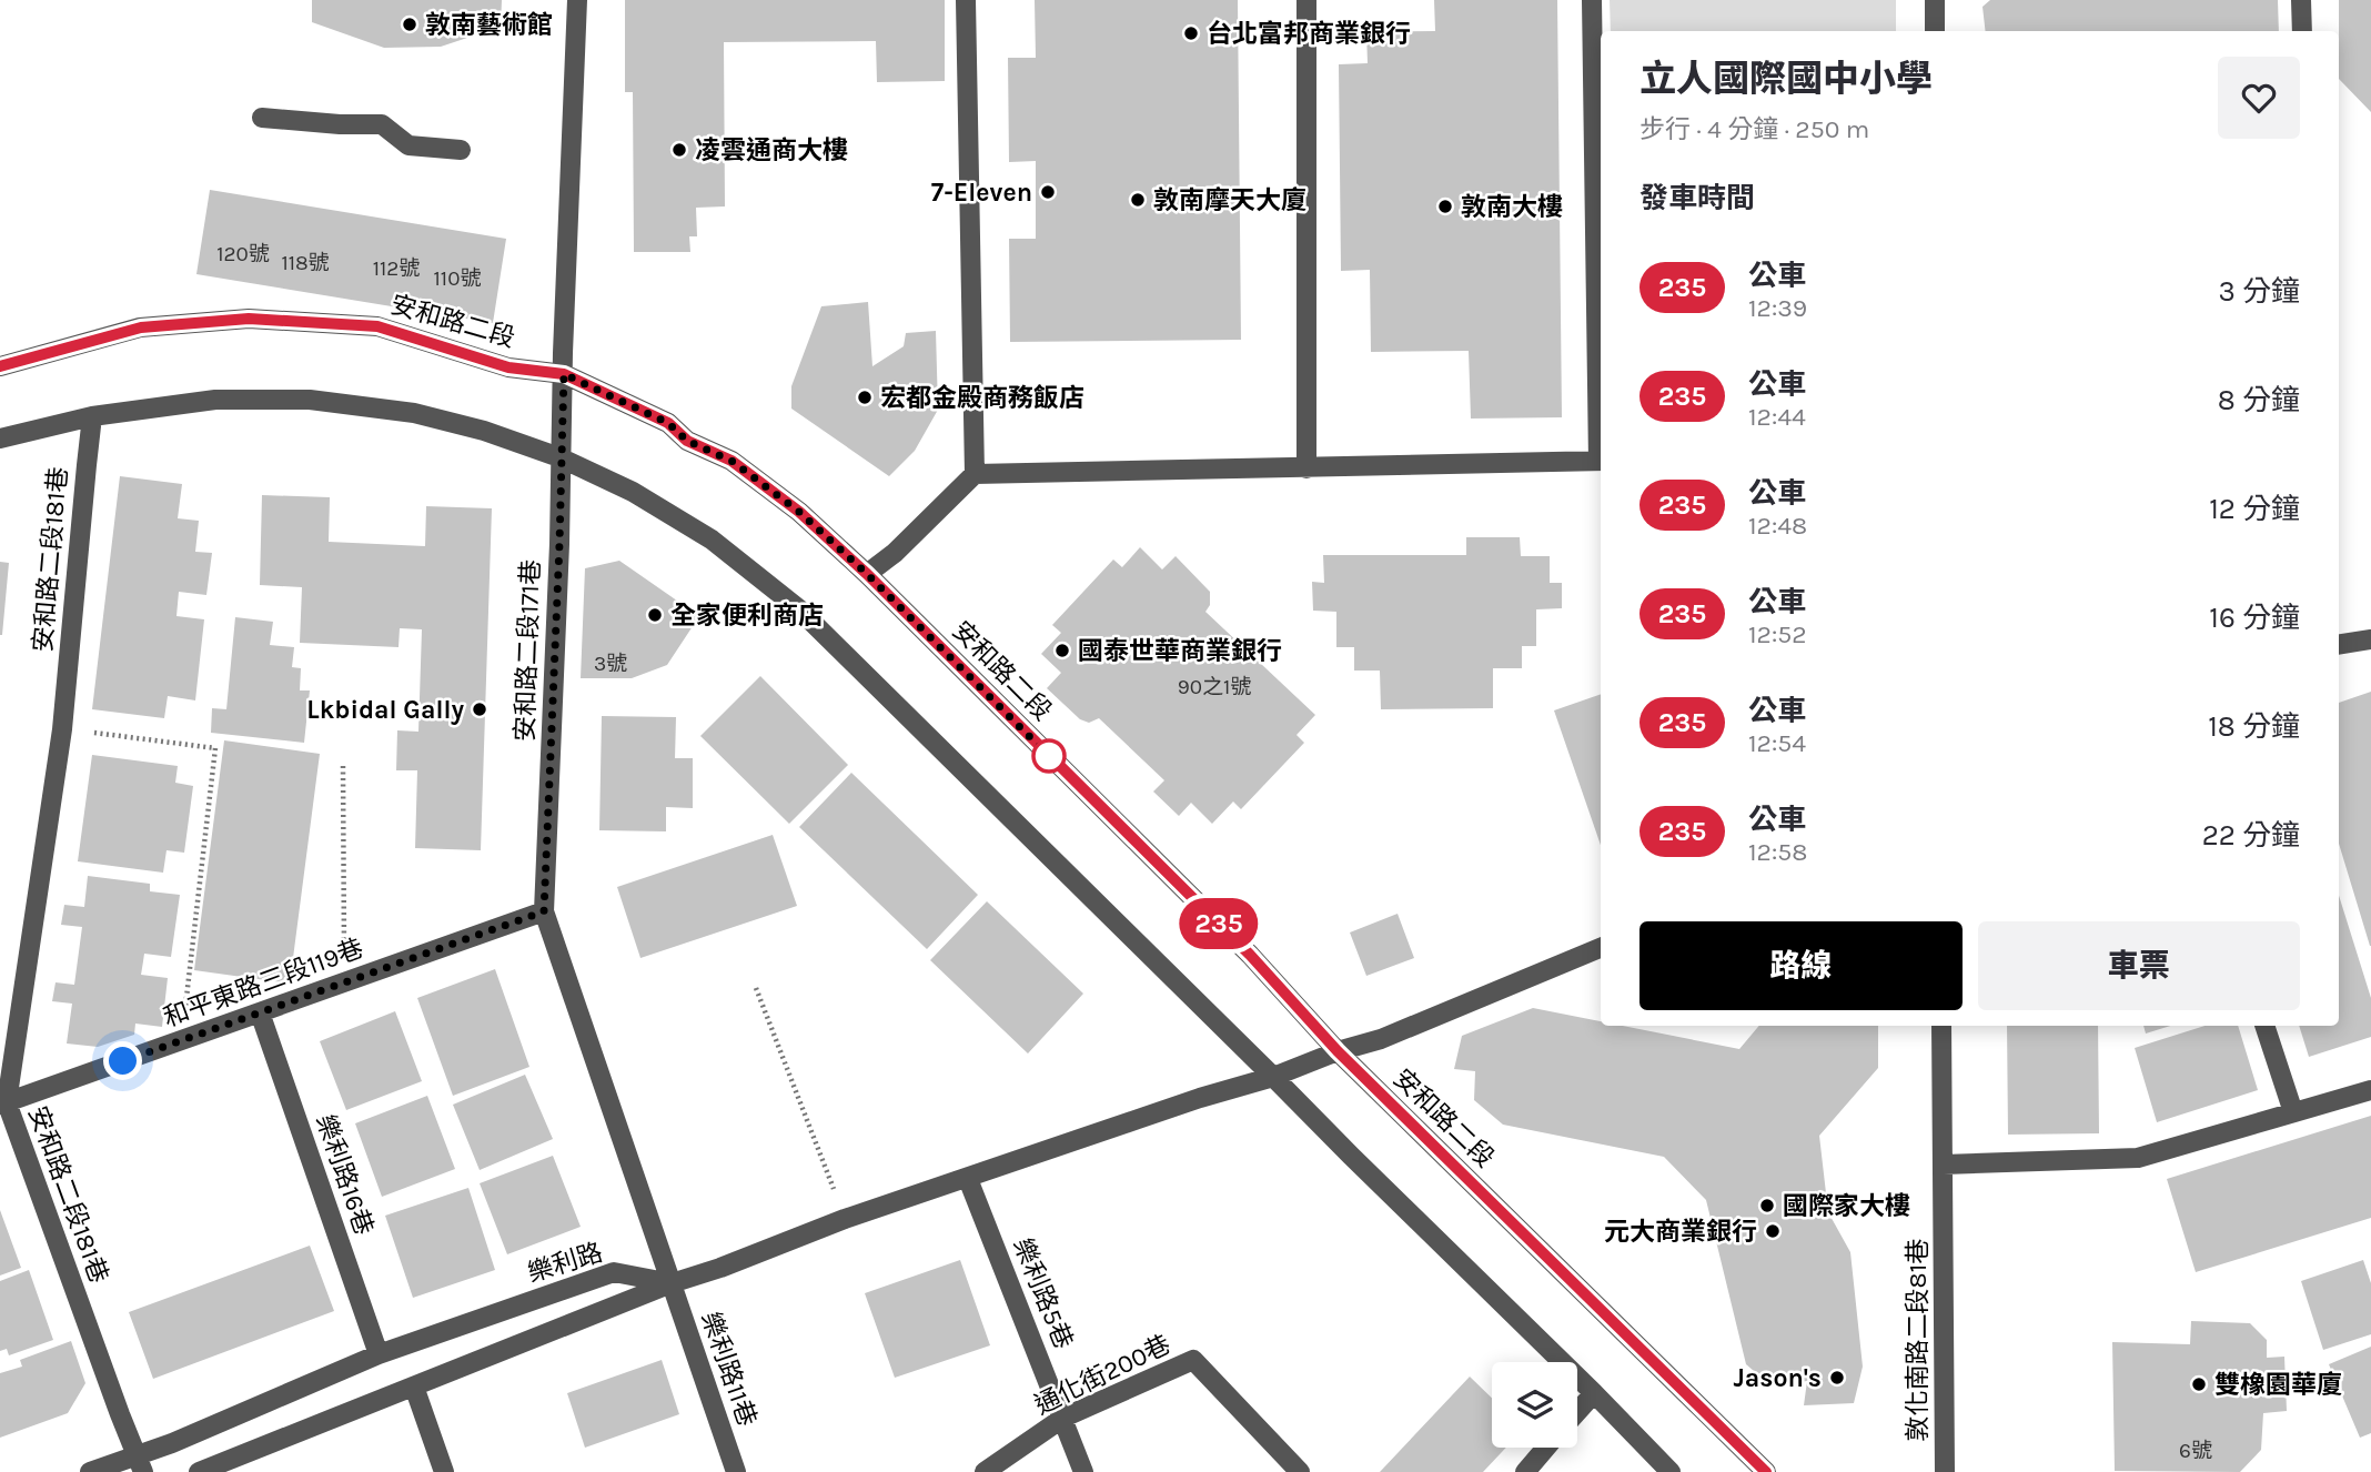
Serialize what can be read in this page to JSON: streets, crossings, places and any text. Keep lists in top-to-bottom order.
{
  "streets": {
    "street": [
      "安和路二段",
      "安和路二段181巷",
      "安和路二段171巷",
      "和平東路三段119巷",
      "樂利路16巷",
      "樂利路",
      "樂利路5巷",
      "敦化南路二段81巷",
      "樂利路11巷",
      "通化街200巷"
    ]
  },
  "crossings": [
    ["安和路二段", "安和路二段171巷"],
    ["安和路二段181巷", "和平東路三段119巷"],
    ["安和路二段181巷", "樂利路"],
    ["安和路二段171巷", "和平東路三段119巷"],
    ["安和路二段171巷", "樂利路"],
    ["安和路二段171巷", "樂利路11巷"],
    ["和平東路三段119巷", "樂利路16巷"],
    ["樂利路16巷", "樂利路"],
    ["樂利路", "樂利路11巷"],
    ["樂利路5巷", "通化街200巷"]
  ],
  "places": [
    "敦南藝術館",
    "台北富邦商業銀行",
    "凌雲通商大樓",
    "7-Eleven",
    "敦南摩天大廈",
    "敦南大樓",
    "宏都金殿商務飯店",
    "全家便利商店",
    "國泰世華商業銀行",
    "Lkbidal Gally",
    "國際家大樓",
    "元大商業銀行",
    "Jason's",
    "雙橡園華廈"
  ],
  "lines": ["bus line 235"],
  "house_numbers": [
    "120號",
    "118號",
    "112號",
    "110號",
    "3號",
    "90之1號",
    "6號"
  ],
  "page": {
    "on_map": "235",
    "heading": [
      ["立人國際國中小學", "步行 · 4 分鐘 · 250 m"],
      "發車時間"
    ],
    "list": [
      {
        "mark": "235",
        "name": "公車",
        "note": "12:39",
        "value": "3 分鐘"
      },
      {
        "mark": "235",
        "name": "公車",
        "note": "12:44",
        "value": "8 分鐘"
      },
      {
        "mark": "235",
        "name": "公車",
        "note": "12:48",
        "value": "12 分鐘"
      },
      {
        "mark": "235",
        "name": "公車",
        "note": "12:52",
        "value": "16 分鐘"
      },
      {
        "mark": "235",
        "name": "公車",
        "note": "12:54",
        "value": "18 分鐘"
      },
      {
        "mark": "235",
        "name": "公車",
        "note": "12:58",
        "value": "22 分鐘"
      }
    ],
    "buttons": ["路線", "車票"]
  }
}
